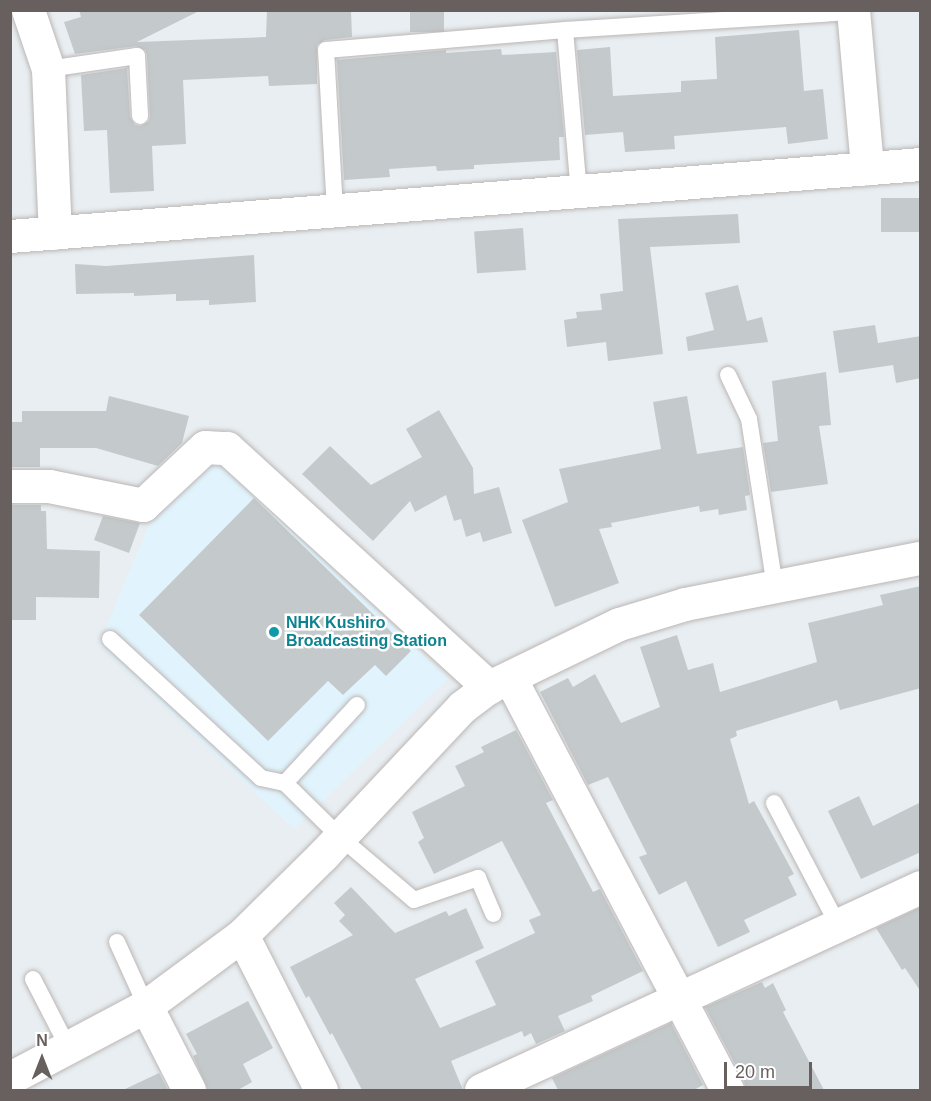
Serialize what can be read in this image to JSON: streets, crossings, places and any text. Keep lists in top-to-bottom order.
{
  "places": ["NHK Kushiro Broadcasting Station"],
  "scale_bar": "20 m",
  "north": "top"
}
